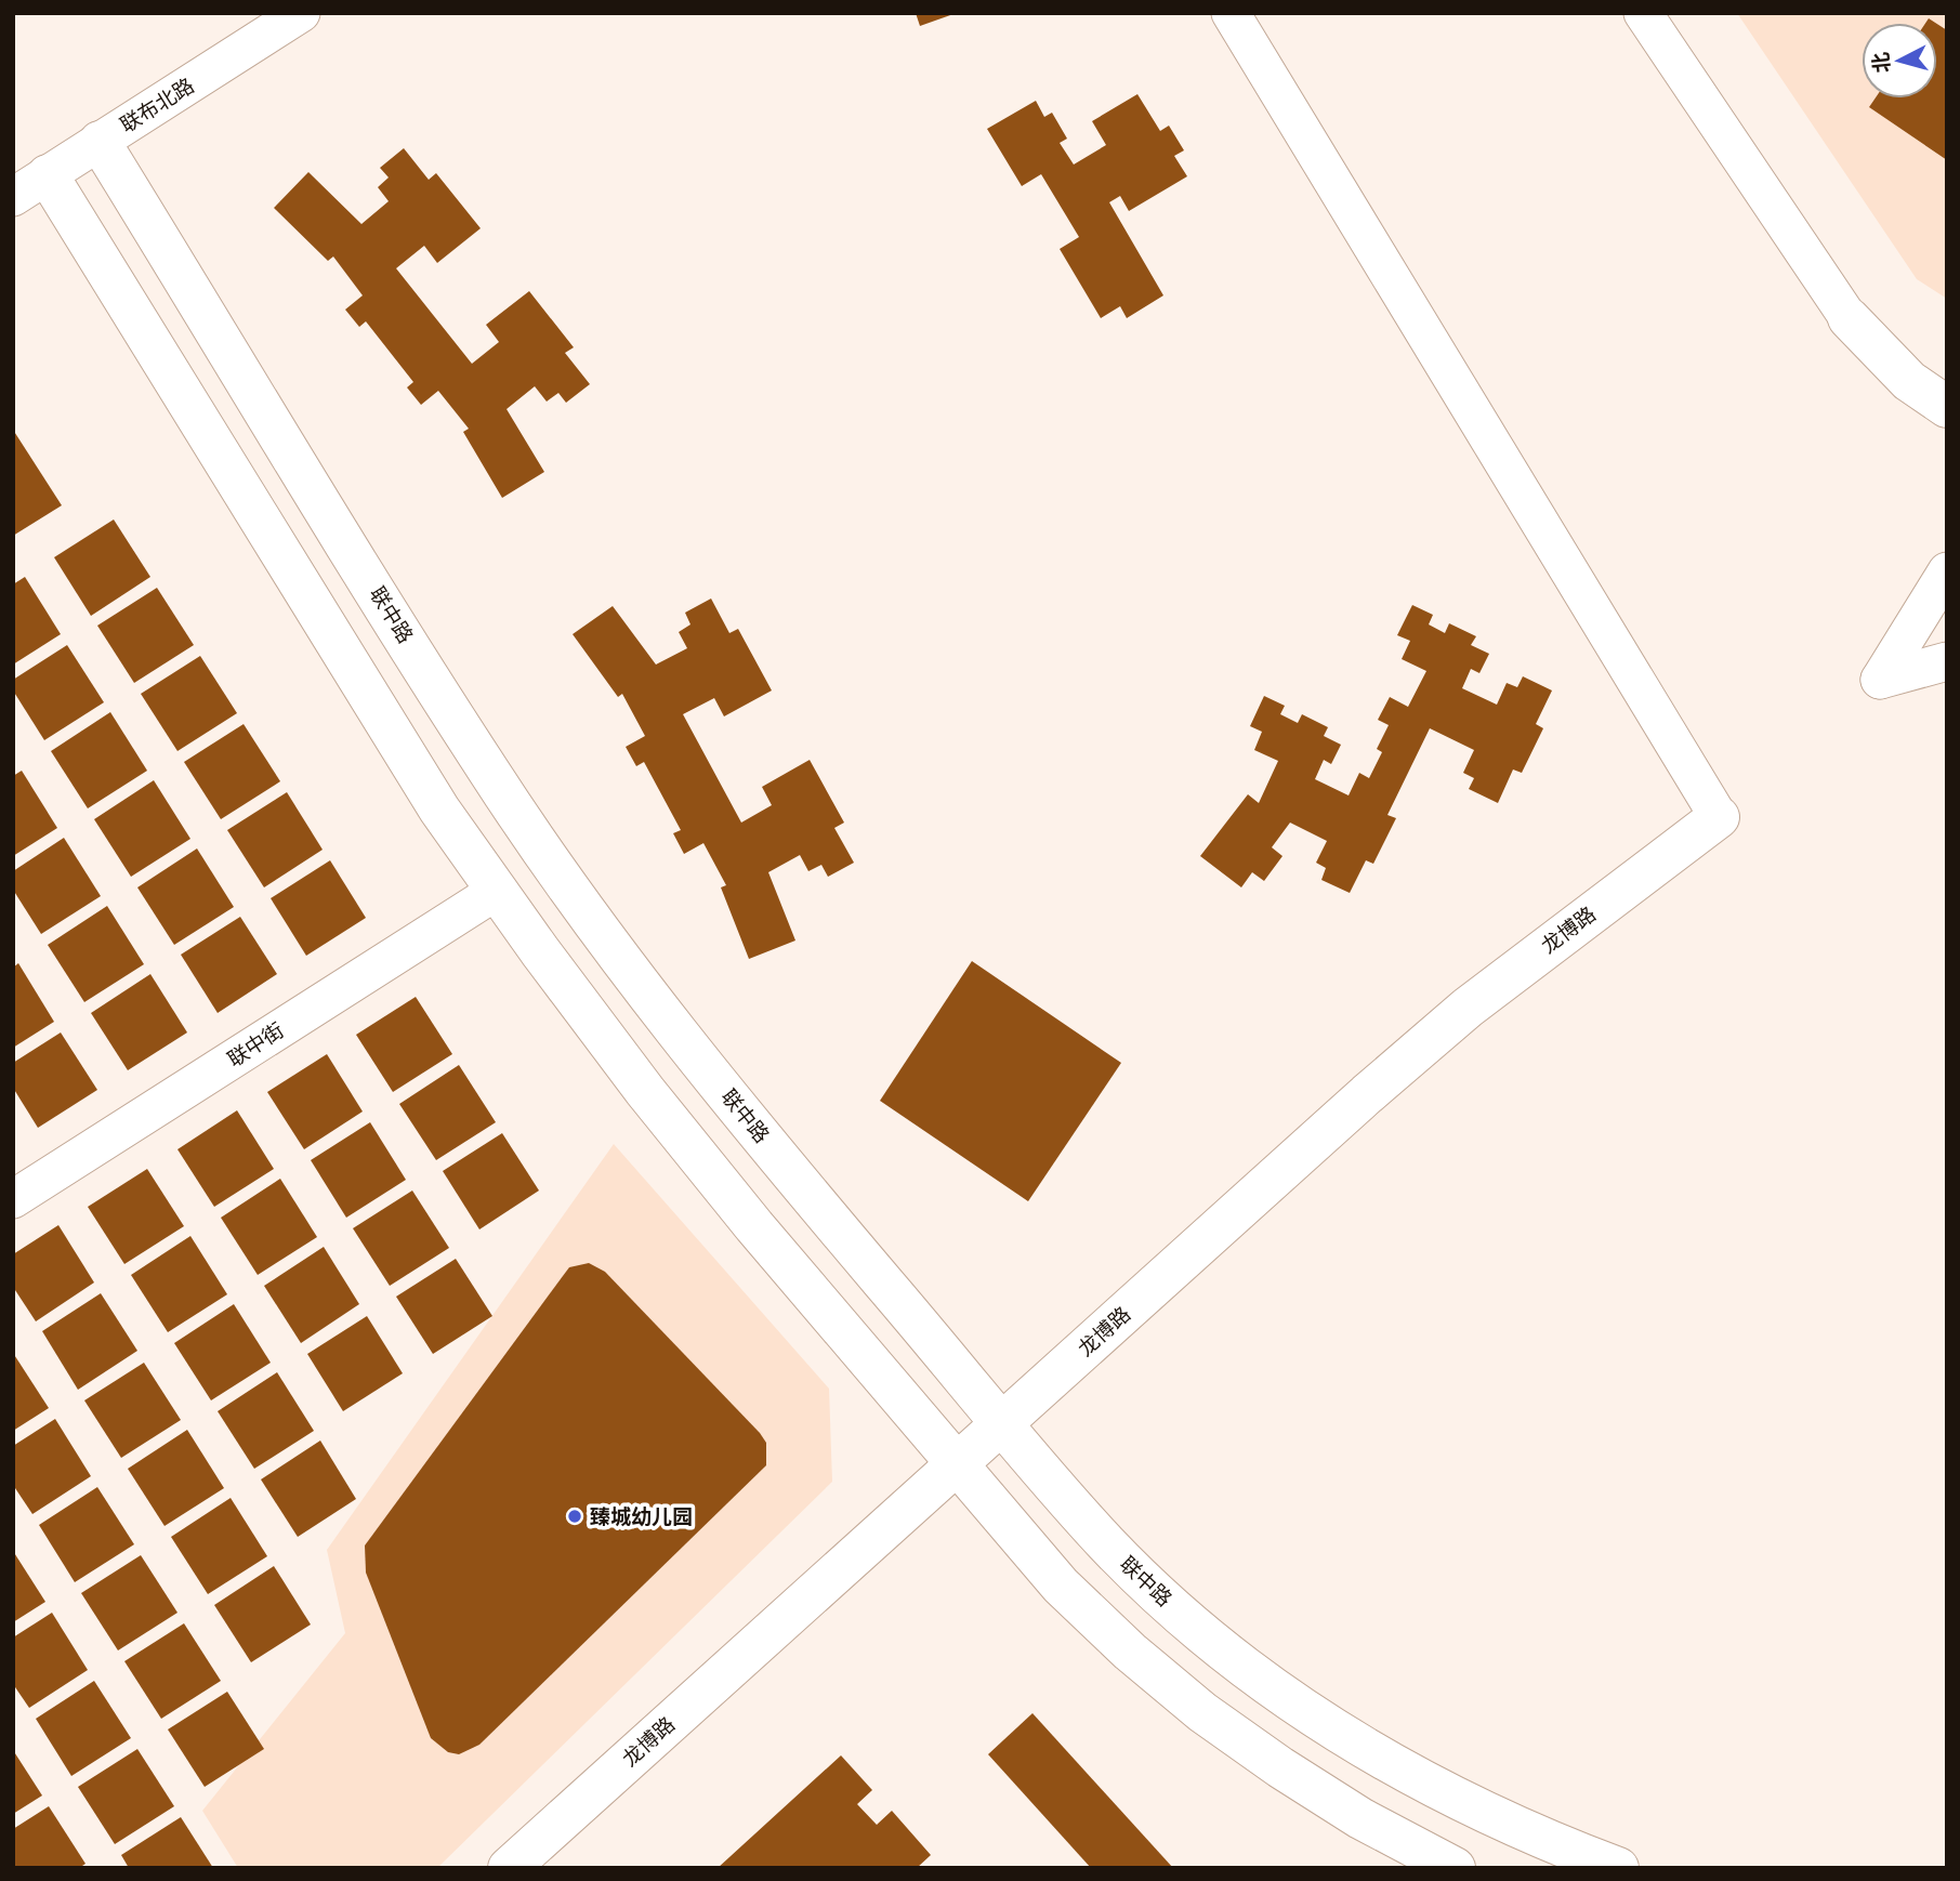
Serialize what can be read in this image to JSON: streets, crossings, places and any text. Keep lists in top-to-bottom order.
{
  "streets": {
    "street": [
      "联布北路",
      "联中路",
      "龙博路",
      "联中街"
    ]
  },
  "crossings": [
    ["联布北路", "联中路"],
    ["联中路", "龙博路"]
  ],
  "places": ["臻城幼儿园"],
  "north": "left"
}
